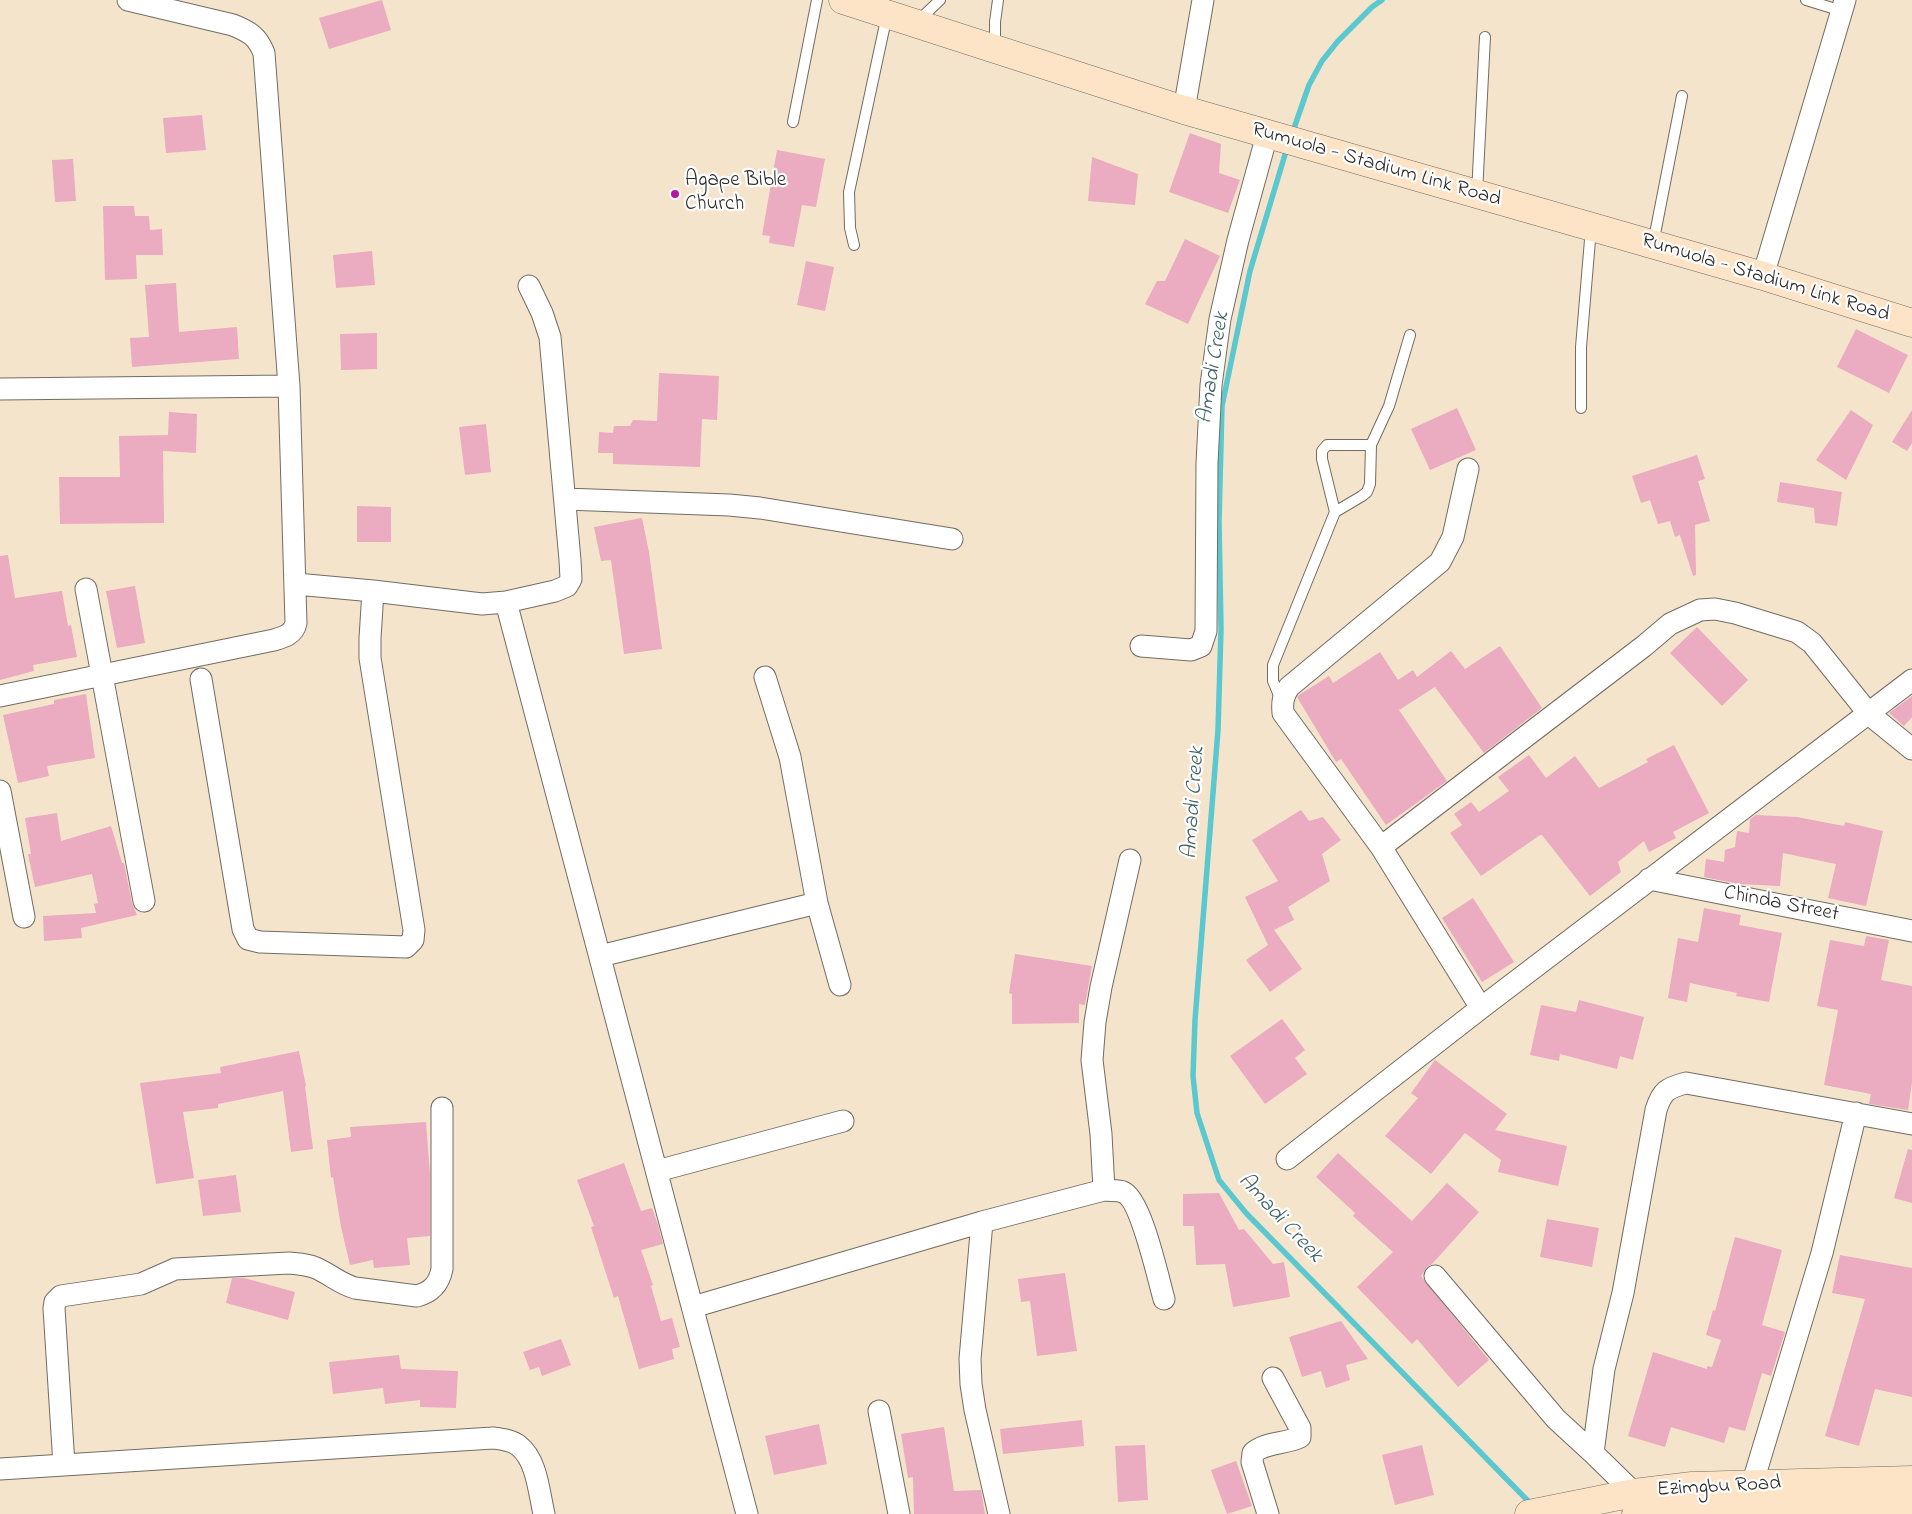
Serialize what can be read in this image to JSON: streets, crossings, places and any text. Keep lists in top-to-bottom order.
{
  "streets": {
    "street": ["Rumuola - Stadium Link Road", "Chinda Street", "Ezimgbu Road"]
  },
  "water": ["Amadi Creek"],
  "places": ["Agape Bible Church"]
}
